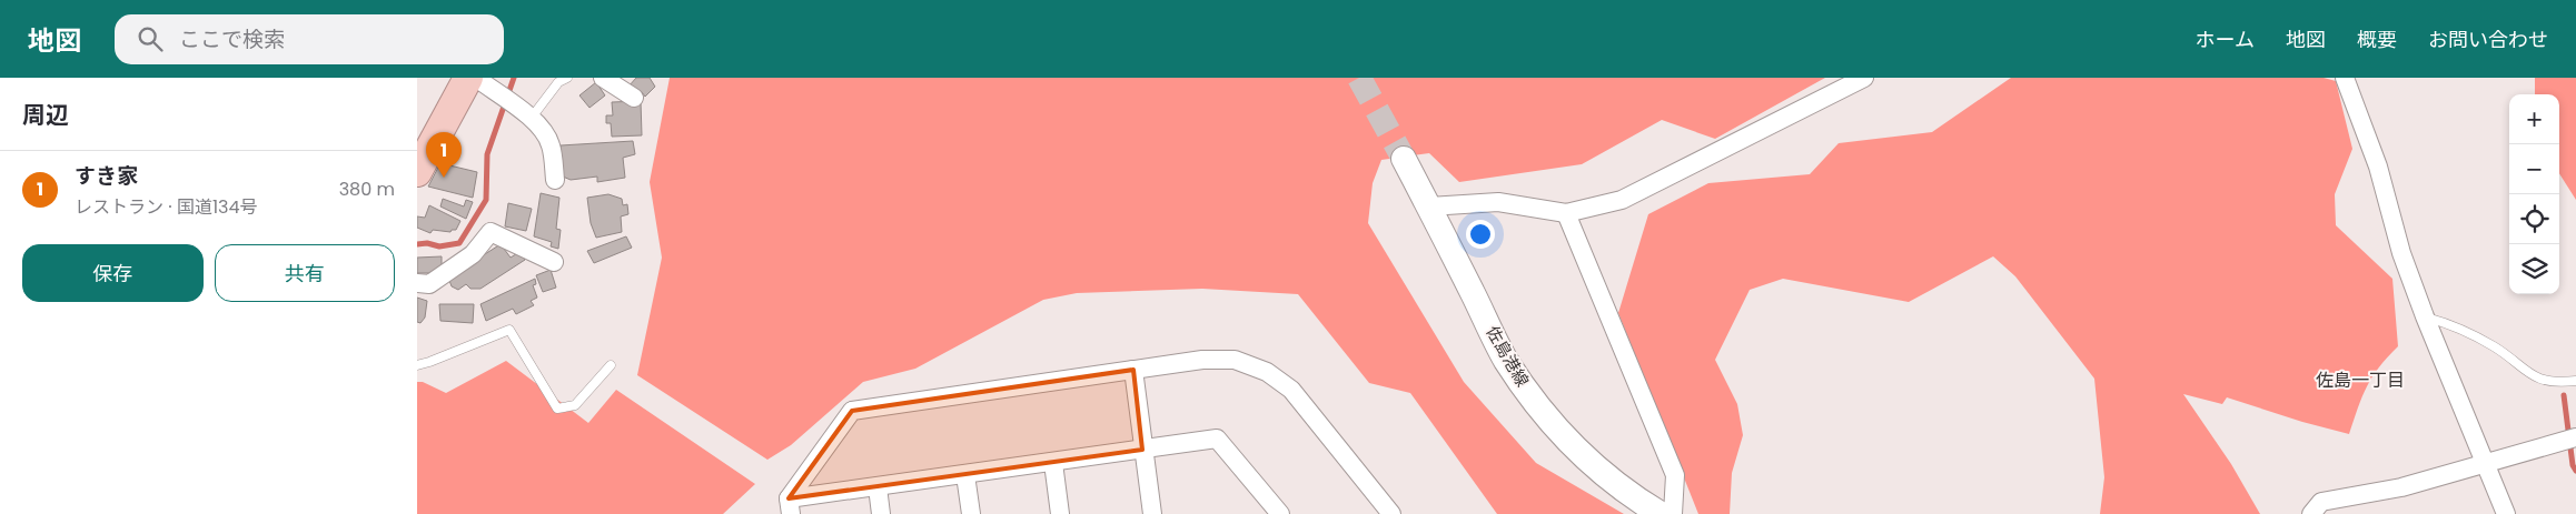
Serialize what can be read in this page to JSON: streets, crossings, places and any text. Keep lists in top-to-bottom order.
{
  "streets": {
    "main road": ["佐島港線"]
  },
  "districts": ["佐島一丁目"],
  "page": {
    "header": "地図",
    "search": "ここで検索",
    "nav": [
      "ホーム",
      "地図",
      "概要",
      "お問い合わせ"
    ],
    "heading": "周辺",
    "map_buttons": ["+", "−"],
    "pins": "1",
    "list": [
      {
        "mark": "1",
        "name": "すき家",
        "note": "レストラン · 国道134号",
        "value": "380 m"
      }
    ],
    "buttons": ["保存", "共有"]
  }
}
